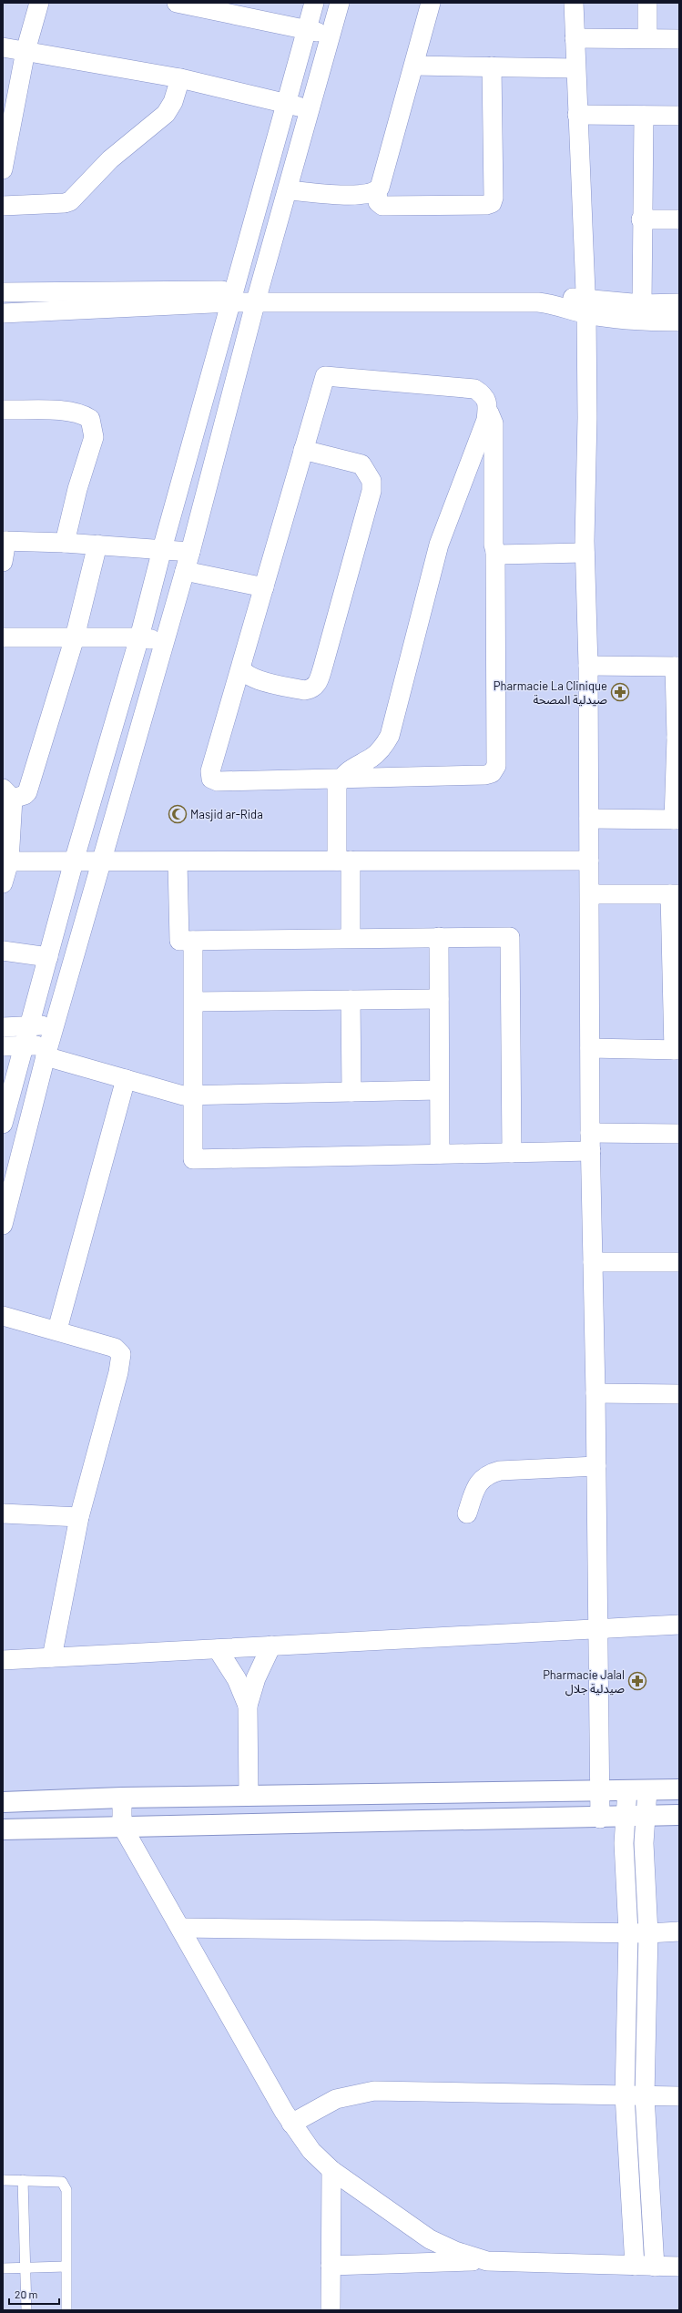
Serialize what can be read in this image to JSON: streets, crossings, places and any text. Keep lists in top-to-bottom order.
{
  "places": {
    "pharmacy": ["Pharmacie La Clinique صيدلية المصحة", "Pharmacie Jalal صيدلية جلال"],
    "mosque": ["Masjid ar-Rida"]
  },
  "scale_bar": "20 m"
}
